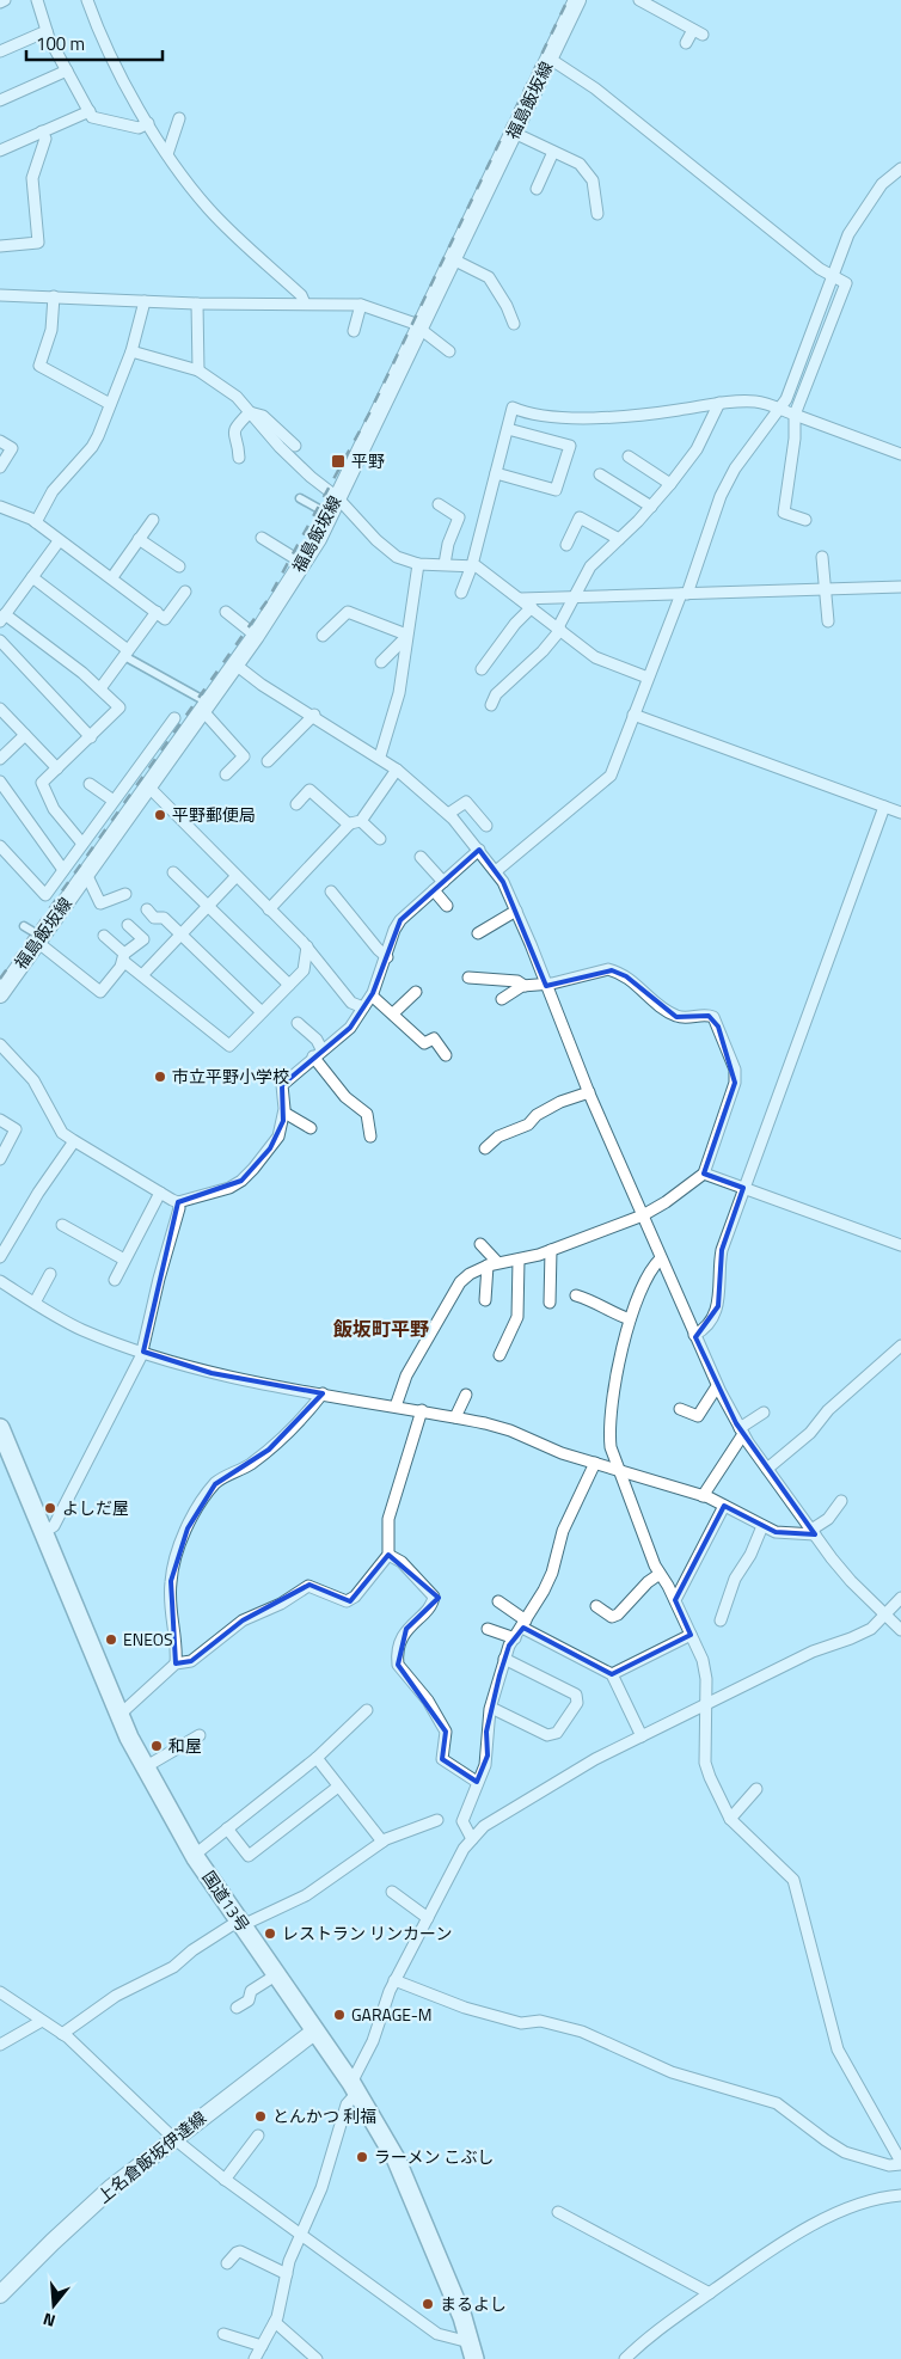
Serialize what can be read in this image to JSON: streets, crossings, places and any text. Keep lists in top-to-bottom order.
{
  "streets": {
    "highway": ["国道13号"],
    "main road": ["福島飯坂線", "上名倉飯坂伊達線"]
  },
  "crossings": [
    ["国道13号", "上名倉飯坂伊達線"]
  ],
  "districts": ["飯坂町平野"],
  "places": {
    "transit": ["平野"],
    "other": [
      "平野郵便局",
      "市立平野小学校",
      "よしだ屋",
      "ENEOS",
      "和屋",
      "レストラン リンカーン",
      "GARAGE-M",
      "とんかつ 利福",
      "ラーメン こぶし",
      "まるよし"
    ]
  },
  "scale_bar": "100 m",
  "north": "bottom"
}
